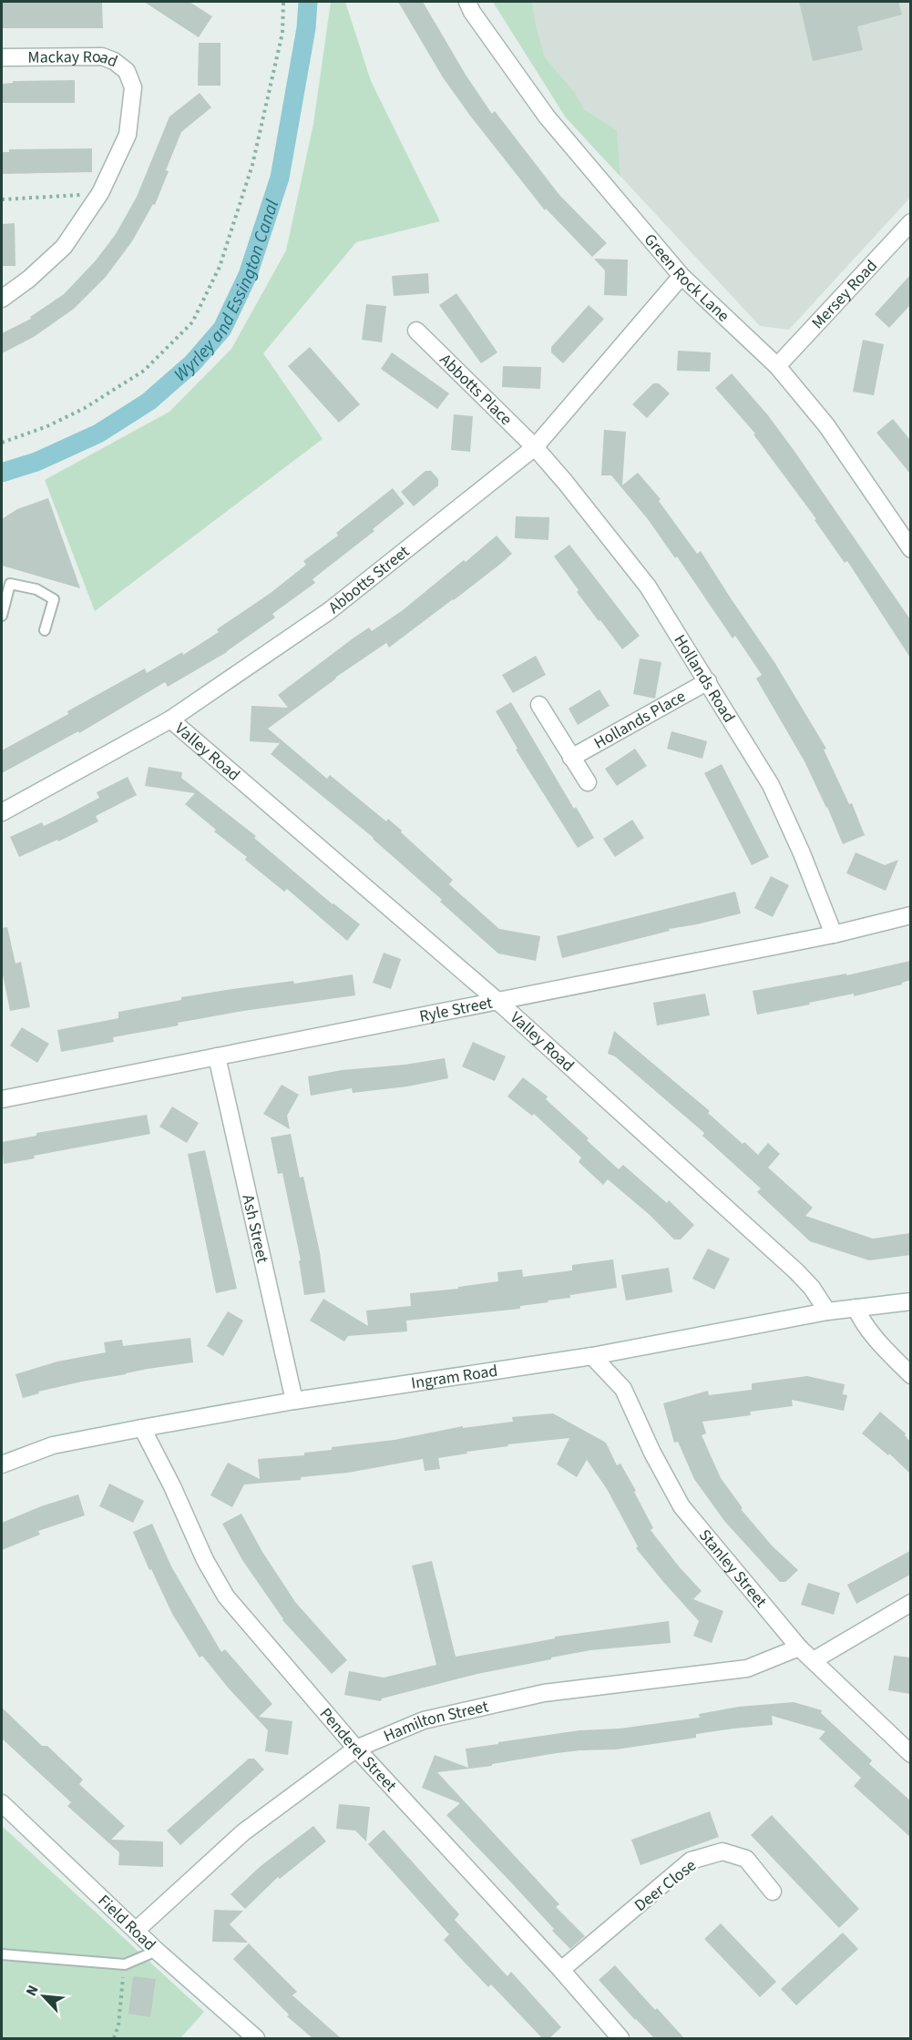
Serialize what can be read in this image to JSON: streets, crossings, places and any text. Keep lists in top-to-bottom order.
{
  "streets": {
    "street": [
      "Mackay Road",
      "Green Rock Lane",
      "Mersey Road",
      "Abbotts Place",
      "Abbotts Street",
      "Hollands Road",
      "Hollands Place",
      "Valley Road",
      "Ryle Street",
      "Ash Street",
      "Ingram Road",
      "Stanley Street",
      "Hamilton Street",
      "Penderel Street",
      "Deer Close",
      "Field Road"
    ]
  },
  "crossings": [
    ["Green Rock Lane", "Mersey Road"],
    ["Green Rock Lane", "Abbotts Street"],
    ["Abbotts Place", "Abbotts Street"],
    ["Abbotts Place", "Hollands Road"],
    ["Abbotts Street", "Hollands Road"],
    ["Abbotts Street", "Valley Road"],
    ["Hollands Road", "Hollands Place"],
    ["Hollands Road", "Ryle Street"],
    ["Valley Road", "Ryle Street"],
    ["Valley Road", "Ingram Road"],
    ["Ryle Street", "Ash Street"],
    ["Ash Street", "Ingram Road"],
    ["Ingram Road", "Stanley Street"],
    ["Ingram Road", "Penderel Street"],
    ["Stanley Street", "Hamilton Street"],
    ["Hamilton Street", "Penderel Street"],
    ["Hamilton Street", "Field Road"],
    ["Penderel Street", "Deer Close"]
  ],
  "water": ["Wyrley and Essington Canal"],
  "north": "top left"
}
